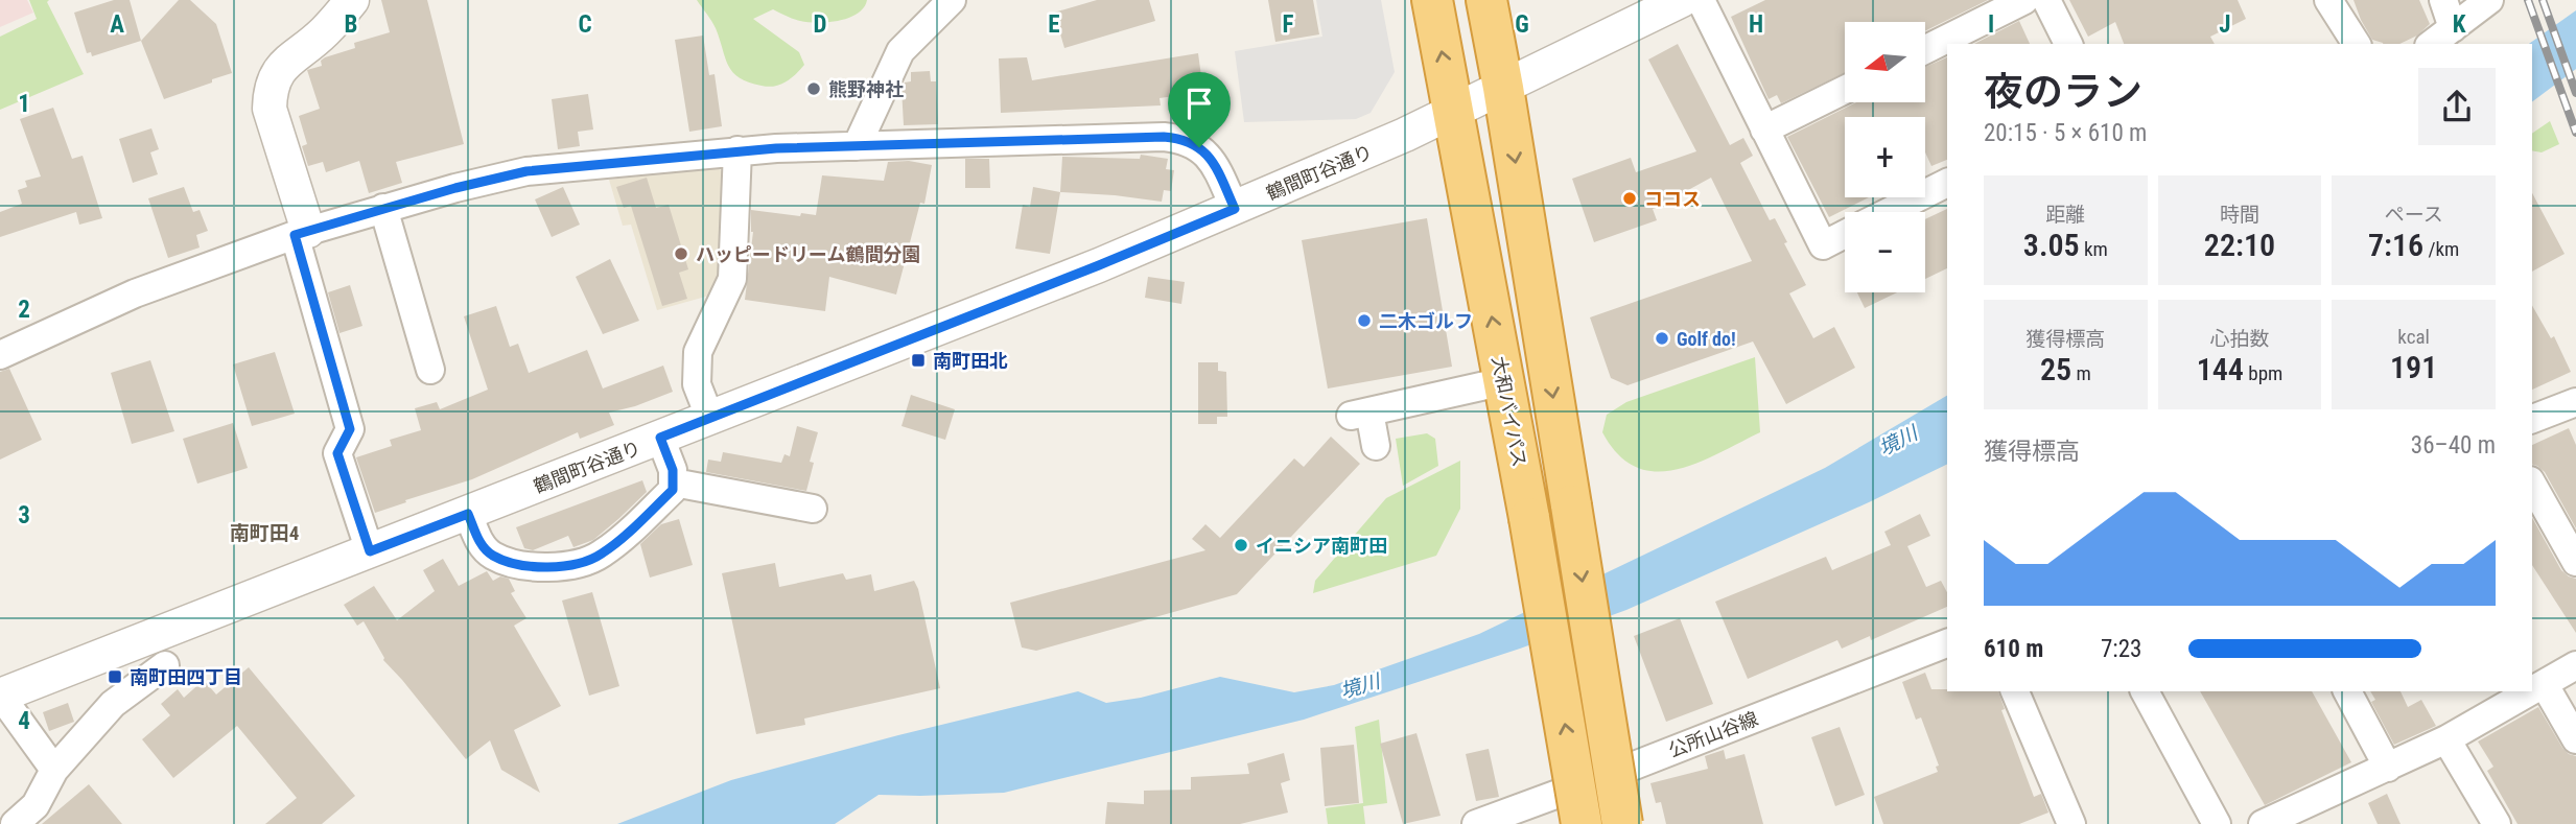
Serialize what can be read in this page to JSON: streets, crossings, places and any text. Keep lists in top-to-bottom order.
{
  "streets": {
    "highway": ["大和バイパス"],
    "street": ["鶴間町谷通り", "公所山谷線"]
  },
  "crossings": [
    ["鶴間町谷通り", "大和バイパス"],
    ["大和バイパス", "公所山谷線"]
  ],
  "districts": ["南町田4"],
  "water": ["境川"],
  "places": {
    "other": [
      "熊野神社",
      "ココス",
      "ハッピードリーム鶴間分園",
      "二木ゴルフ",
      "Golf do!",
      "イニシア南町田"
    ],
    "transit": ["南町田北", "南町田四丁目"]
  },
  "north": "left",
  "page": {
    "map_buttons": ["+", "−"],
    "heading": ["夜のラン", "20:15 · 5 × 610 m"],
    "stats": [
      ["距離", "3.05 km"],
      ["時間", "22:10"],
      ["ペース", "7:16 /km"],
      ["獲得標高", "25 m"],
      ["心拍数", "144 bpm"],
      ["kcal", "191"]
    ],
    "chart": ["獲得標高", "36–40 m"],
    "list": [
      {
        "name": "610 m",
        "note": "7:23"
      }
    ]
  },
  "grid": {
    "columns": [
      "A",
      "B",
      "C",
      "D",
      "E",
      "F",
      "G",
      "H",
      "I",
      "J",
      "K"
    ],
    "rows": [
      "1",
      "2",
      "3",
      "4"
    ]
  }
}
